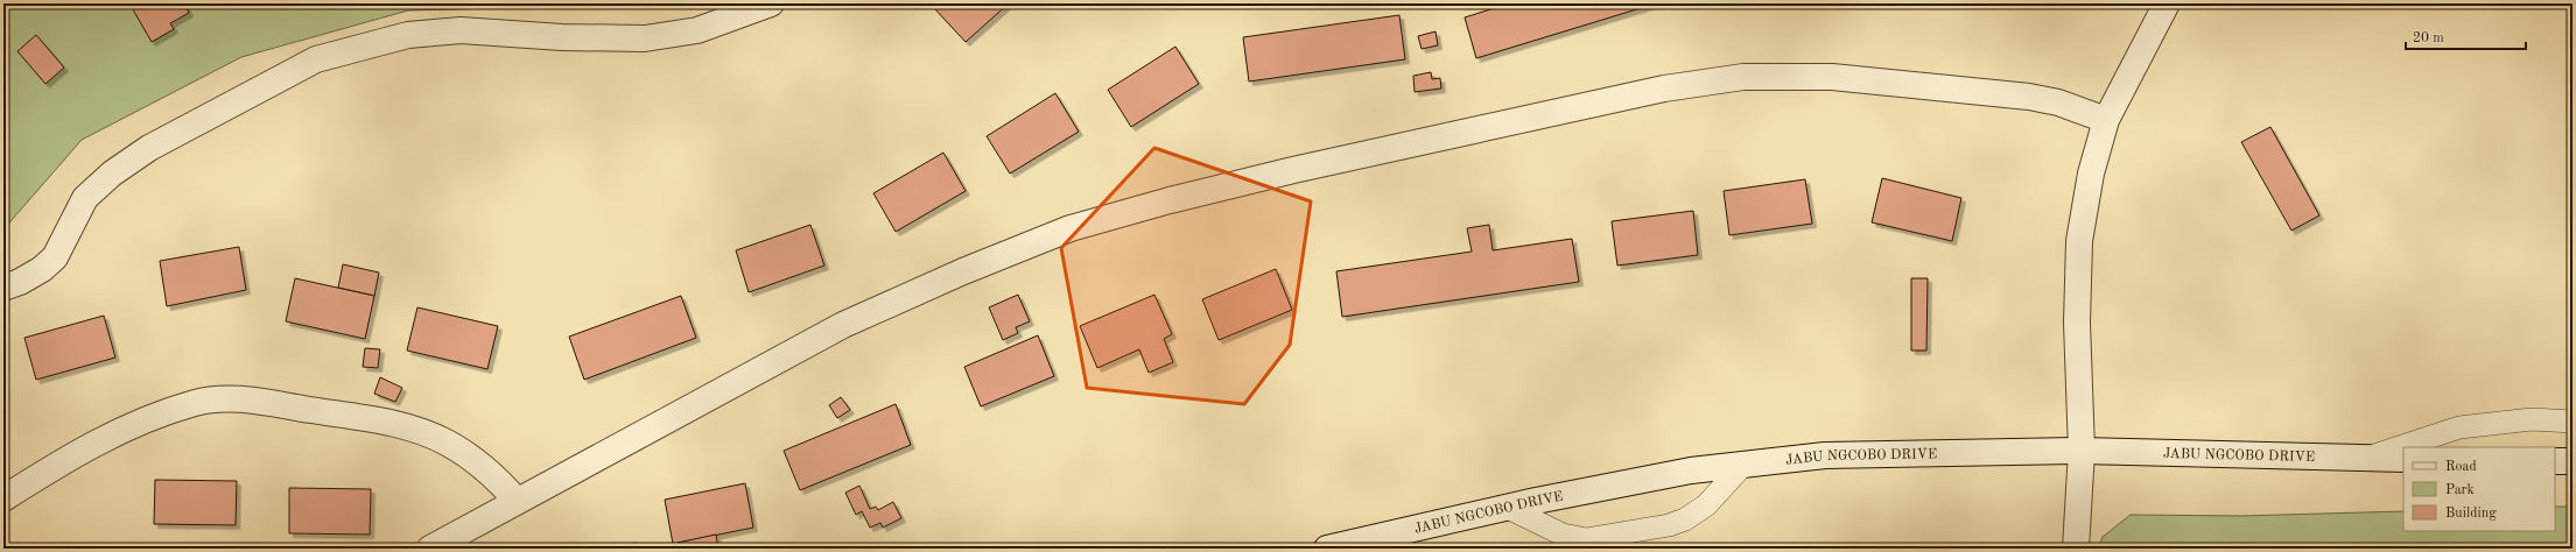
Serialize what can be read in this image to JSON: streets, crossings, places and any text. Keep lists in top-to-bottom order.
{
  "streets": {
    "street": ["JABU NGCOBO DRIVE"]
  },
  "legend": ["Road", "Park", "Building"],
  "scale_bar": "20 m"
}
